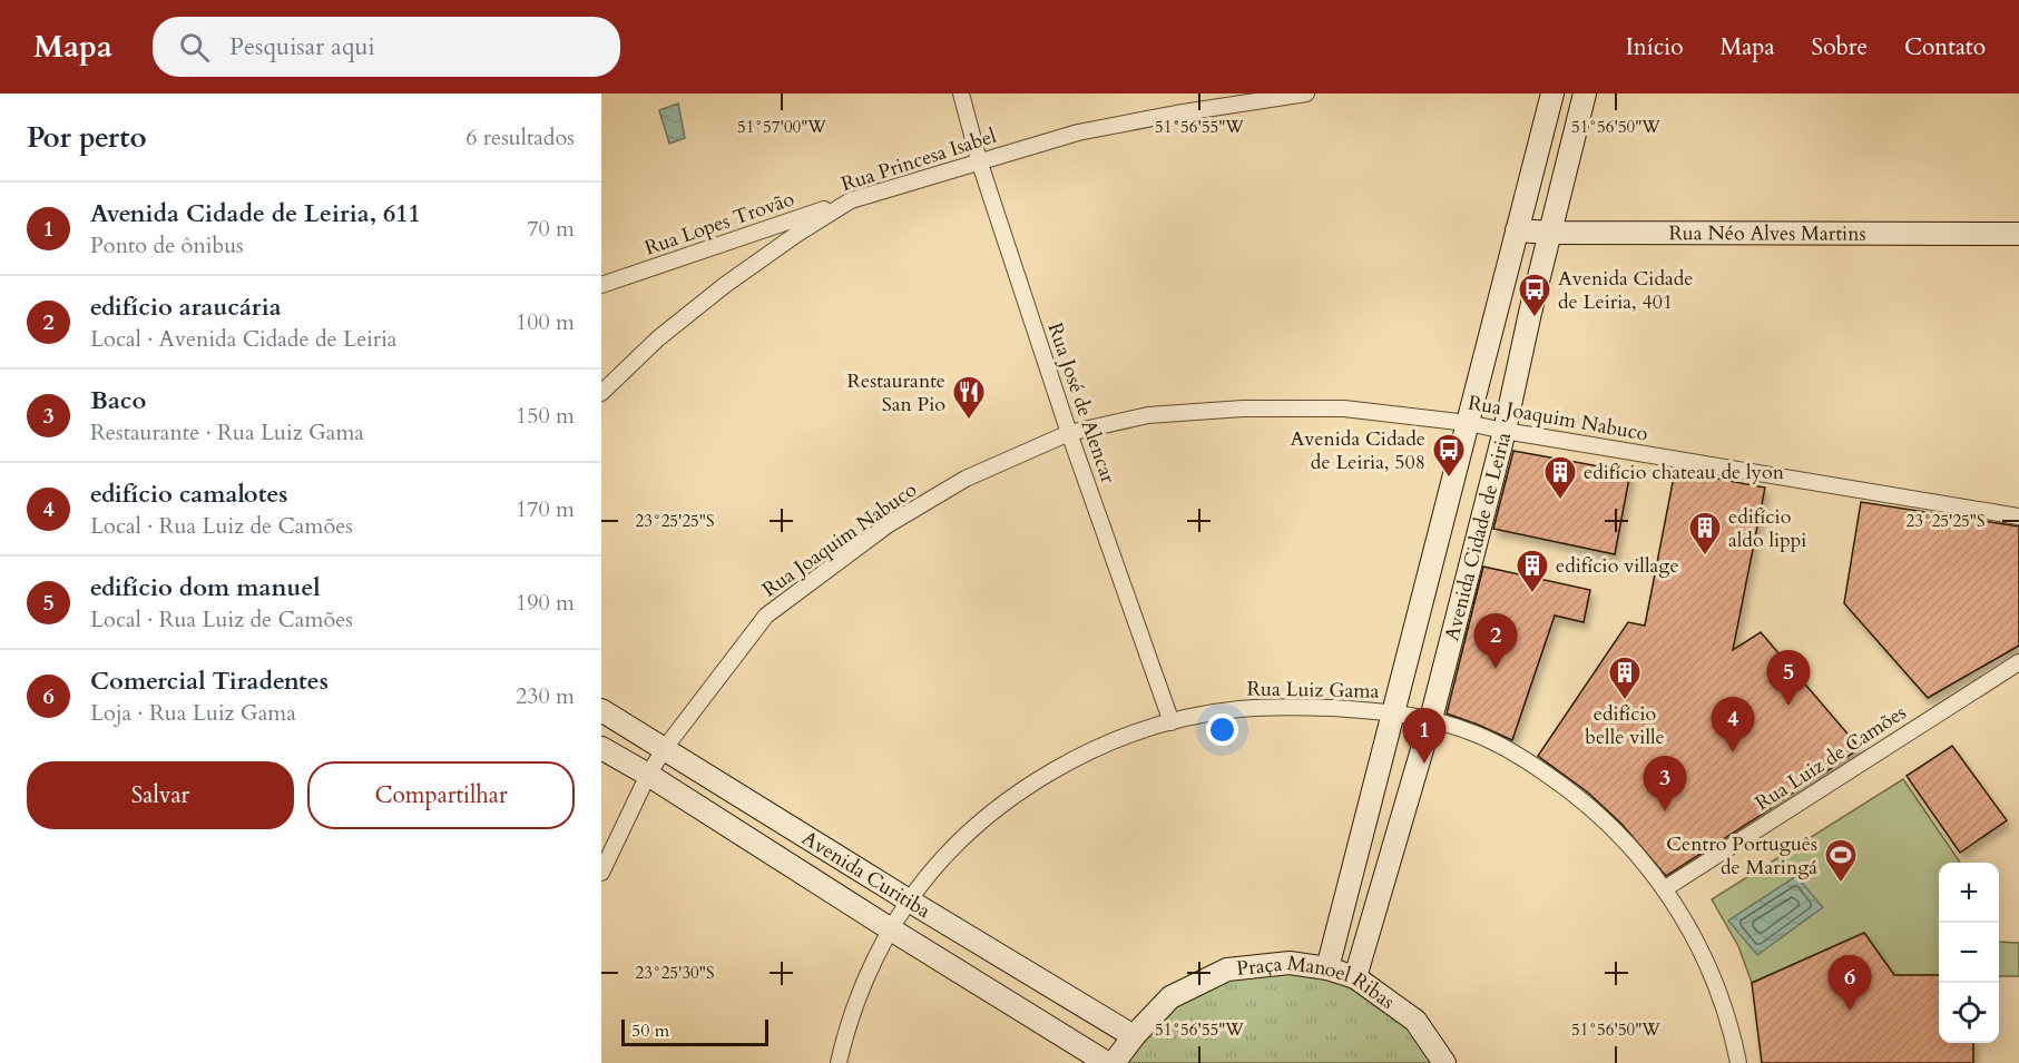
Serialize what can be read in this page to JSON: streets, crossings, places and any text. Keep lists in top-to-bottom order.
{
  "streets": {
    "main road": [
      "Rua Néo Alves Martins",
      "Avenida Cidade de Leiria",
      "Avenida Curitiba",
      "Praça Manoel Ribas"
    ],
    "street": [
      "Rua Princesa Isabel",
      "Rua Lopes Trovão",
      "Rua José de Alencar",
      "Rua Joaquim Nabuco",
      "Rua Luiz Gama",
      "Rua Luiz de Camões"
    ]
  },
  "crossings": [
    ["Rua Princesa Isabel", "Rua Lopes Trovão"],
    ["Rua Princesa Isabel", "Rua José de Alencar"],
    ["Rua Néo Alves Martins", "Avenida Cidade de Leiria"],
    ["Rua José de Alencar", "Rua Joaquim Nabuco"],
    ["Rua José de Alencar", "Rua Luiz Gama"],
    ["Rua Joaquim Nabuco", "Avenida Cidade de Leiria"],
    ["Rua Joaquim Nabuco", "Avenida Curitiba"],
    ["Avenida Cidade de Leiria", "Rua Luiz Gama"],
    ["Avenida Cidade de Leiria", "Praça Manoel Ribas"],
    ["Rua Luiz Gama", "Rua Luiz de Camões"],
    ["Rua Luiz Gama", "Avenida Curitiba"],
    ["Avenida Curitiba", "Praça Manoel Ribas"]
  ],
  "places": {
    "bus stop": ["Avenida Cidade de Leiria, 401", "Avenida Cidade de Leiria, 508"],
    "restaurant": ["Restaurante San Pio"],
    "building": [
      "edifício chateau de lyon",
      "edifício aldo lippi",
      "edifício village",
      "edifício belle ville"
    ],
    "sports": ["Centro Português de Maringá"]
  },
  "scale_bar": "50 m",
  "page": {
    "header": "Mapa",
    "search": "Pesquisar aqui",
    "nav": [
      "Início",
      "Mapa",
      "Sobre",
      "Contato"
    ],
    "heading": ["Por perto", "6 resultados"],
    "list": [
      {
        "mark": "1",
        "name": "Avenida Cidade de Leiria, 611",
        "note": "Ponto de ônibus",
        "value": "70 m"
      },
      {
        "mark": "2",
        "name": "edifício araucária",
        "note": "Local · Avenida Cidade de Leiria",
        "value": "100 m"
      },
      {
        "mark": "3",
        "name": "Baco",
        "note": "Restaurante · Rua Luiz Gama",
        "value": "150 m"
      },
      {
        "mark": "4",
        "name": "edifício camalotes",
        "note": "Local · Rua Luiz de Camões",
        "value": "170 m"
      },
      {
        "mark": "5",
        "name": "edifício dom manuel",
        "note": "Local · Rua Luiz de Camões",
        "value": "190 m"
      },
      {
        "mark": "6",
        "name": "Comercial Tiradentes",
        "note": "Loja · Rua Luiz Gama",
        "value": "230 m"
      }
    ],
    "pins": [
      "2",
      "5",
      "4",
      "1",
      "3",
      "6"
    ],
    "buttons": ["Salvar", "Compartilhar"],
    "map_buttons": ["+", "−"],
    "scale": "50 m"
  },
  "coordinates": [
    "51°57'00\"W",
    "51°56'55\"W",
    "51°56'50\"W",
    "23°25'25\"S",
    "23°25'30\"S"
  ]
}
